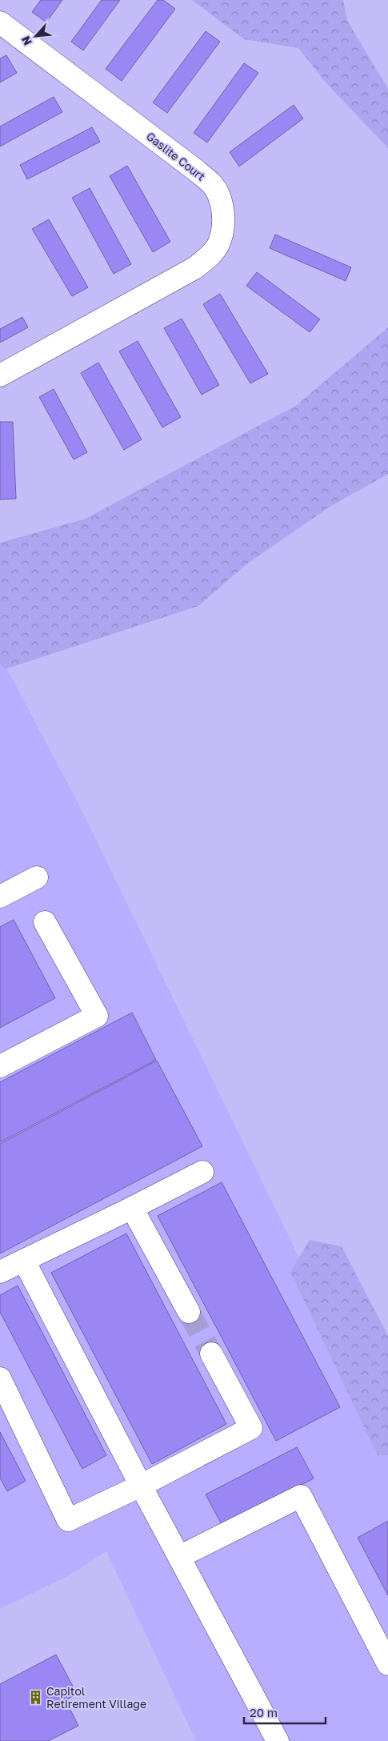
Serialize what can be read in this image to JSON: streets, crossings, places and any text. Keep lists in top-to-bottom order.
{
  "streets": {
    "street": ["Gaslite Court"]
  },
  "places": {
    "building": ["Capitol Retirement Village"]
  },
  "scale_bar": "20 m",
  "north": "bottom left"
}
